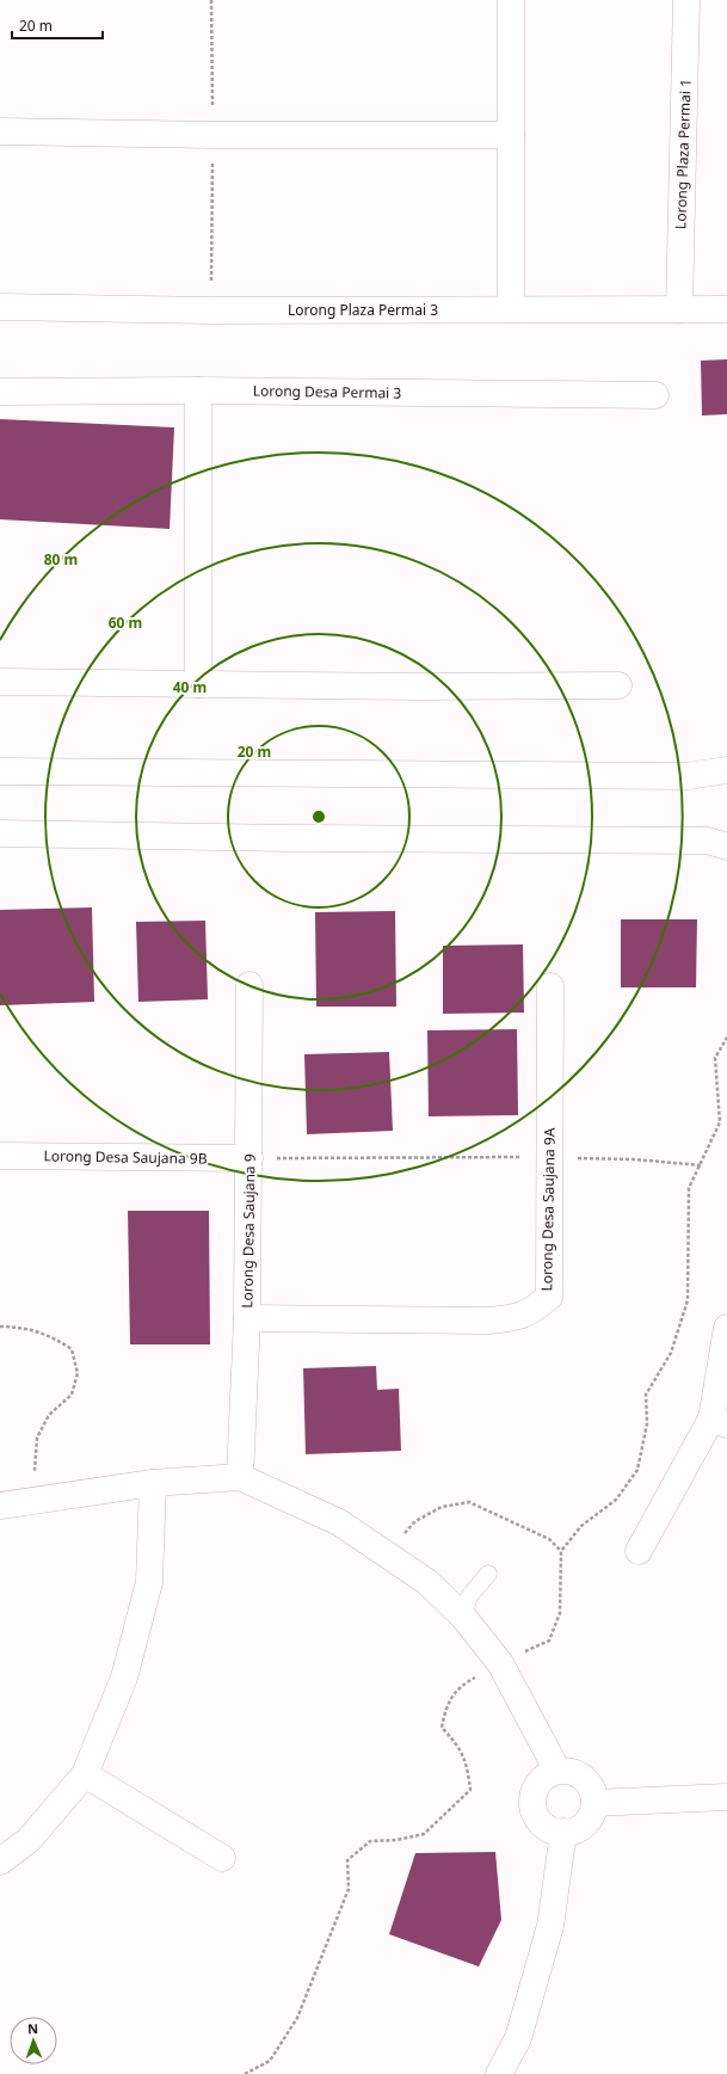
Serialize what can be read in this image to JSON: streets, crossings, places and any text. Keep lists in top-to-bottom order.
{
  "streets": {
    "street": [
      "Lorong Plaza Permai 1",
      "Lorong Plaza Permai 3",
      "Lorong Desa Permai 3",
      "Lorong Desa Saujana 9B",
      "Lorong Desa Saujana 9A",
      "Lorong Desa Saujana 9"
    ]
  },
  "crossings": [
    ["Lorong Plaza Permai 1", "Lorong Plaza Permai 3"],
    ["Lorong Desa Saujana 9B", "Lorong Desa Saujana 9"],
    ["Lorong Desa Saujana 9A", "Lorong Desa Saujana 9"]
  ],
  "scale_bar": "20 m",
  "north": "top",
  "rings": [
    "80 m",
    "60 m",
    "40 m",
    "20 m"
  ]
}
